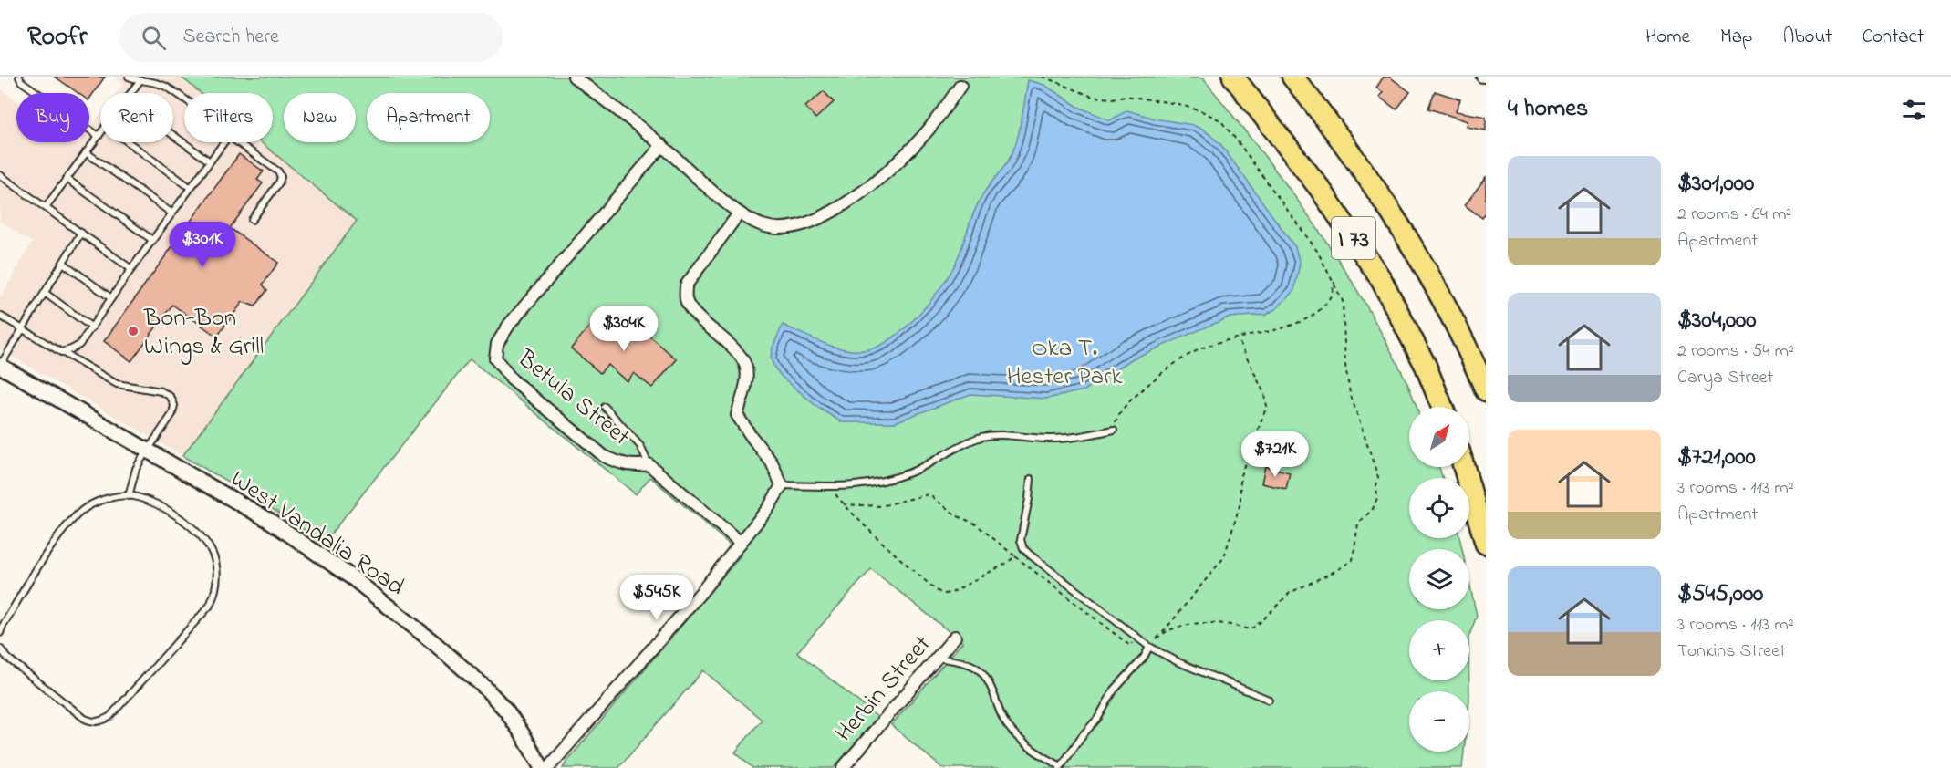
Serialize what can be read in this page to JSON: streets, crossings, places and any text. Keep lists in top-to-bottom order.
{
  "streets": {
    "highway": ["I 73"],
    "street": ["Betula Street", "West Vandalia Road", "Herbin Street"]
  },
  "parks": ["Oka T. Hester Park"],
  "places": ["Bon-Bon Wings & Grill"],
  "north": "top right",
  "page": {
    "header": "Roofr",
    "search": "Search here",
    "nav": [
      "Home",
      "Map",
      "About",
      "Contact"
    ],
    "heading": "4 homes",
    "chip": [
      "Buy",
      "Rent",
      "Filters",
      "New",
      "Apartment"
    ],
    "list": [
      {
        "name": "$301,000",
        "note": "2 rooms · 64 m² · Apartment"
      },
      {
        "name": "$304,000",
        "note": "2 rooms · 54 m² · Carya Street"
      },
      {
        "name": "$721,000",
        "note": "3 rooms · 113 m² · Apartment"
      },
      {
        "name": "$545,000",
        "note": "3 rooms · 113 m² · Tonkins Street"
      }
    ],
    "price": [
      "$301K",
      "$304K",
      "$721K",
      "$545K"
    ],
    "map_buttons": ["+", "−"]
  }
}
